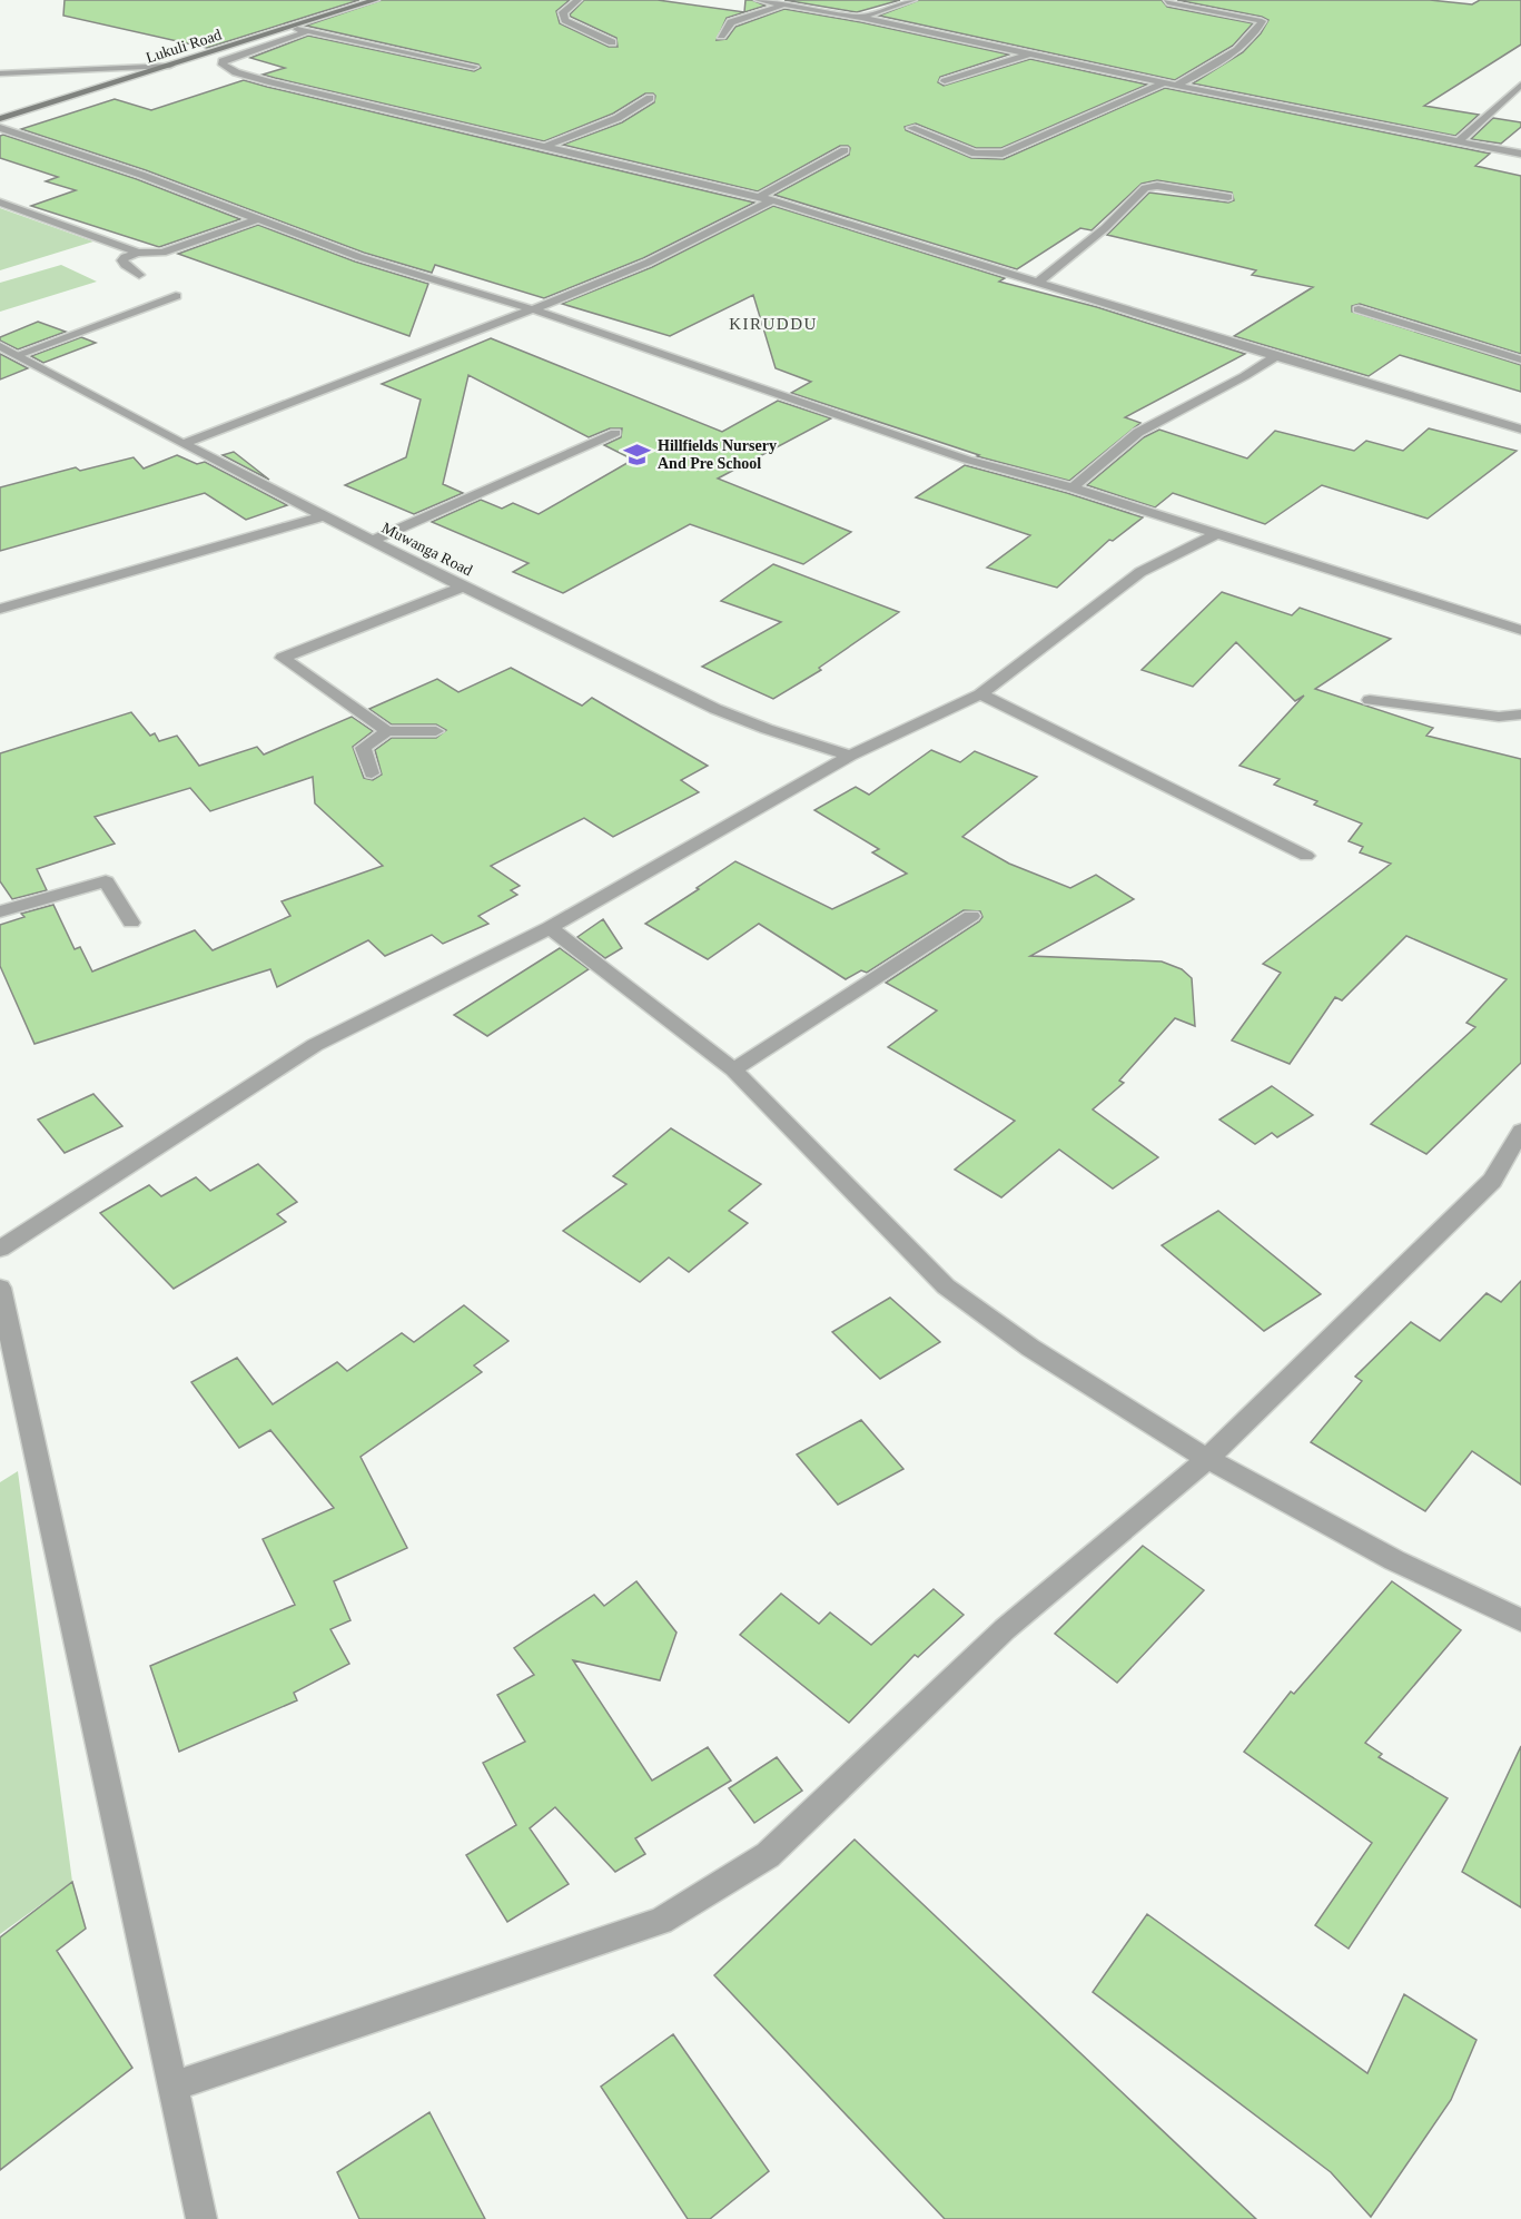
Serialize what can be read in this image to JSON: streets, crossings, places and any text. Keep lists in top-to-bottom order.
{
  "streets": {
    "street": ["Lukuli Road", "Muwanga Road"]
  },
  "districts": ["KIRUDDU"],
  "places": {
    "school or university": ["Hillfields Nursery And Pre School"]
  }
}
